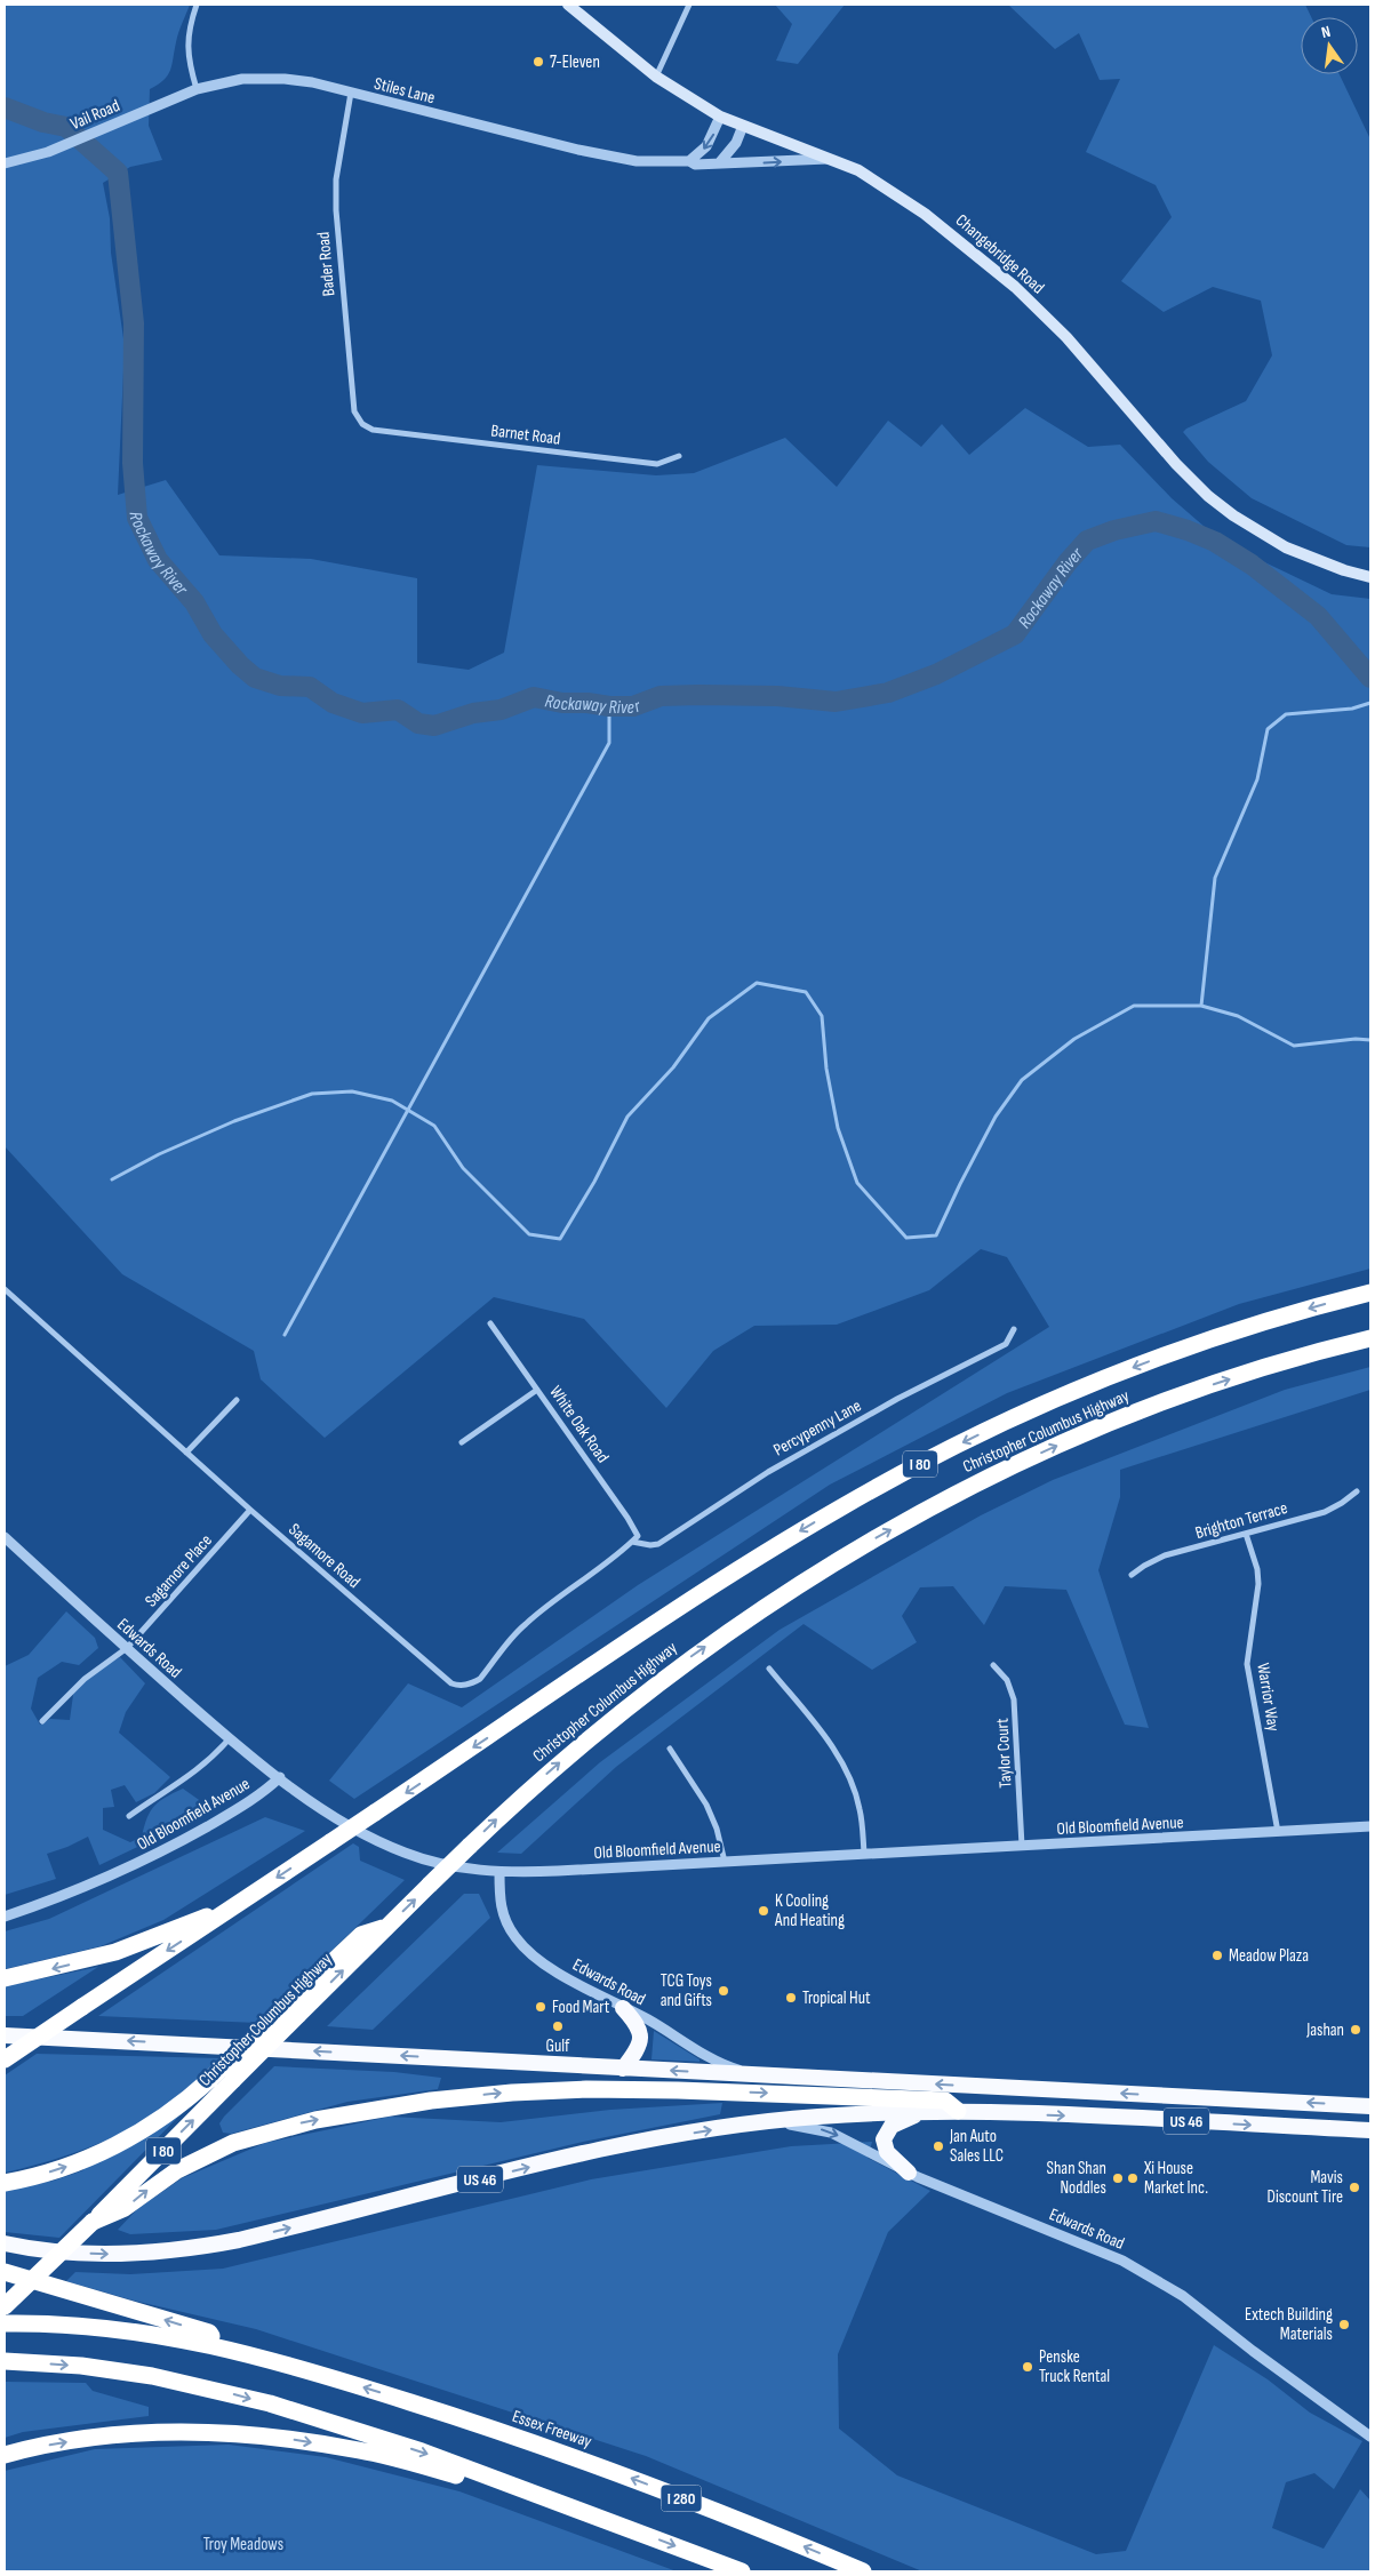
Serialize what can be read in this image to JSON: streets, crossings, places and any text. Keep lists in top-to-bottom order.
{
  "streets": {
    "highway": [
      "Christopher Columbus Highway",
      "I 80",
      "US 46",
      "Essex Freeway",
      "I 280"
    ],
    "main road": ["Changebridge Road"],
    "street": [
      "Stiles Lane",
      "Vail Road",
      "Bader Road",
      "Barnet Road",
      "White Oak Road",
      "Percypenny Lane",
      "Brighton Terrace",
      "Sagamore Road",
      "Sagamore Place",
      "Edwards Road",
      "Warrior Way",
      "Taylor Court",
      "Old Bloomfield Avenue"
    ]
  },
  "crossings": [
    ["Stiles Lane", "Vail Road"],
    ["Stiles Lane", "Changebridge Road"],
    ["Stiles Lane", "Bader Road"],
    ["Bader Road", "Barnet Road"],
    ["White Oak Road", "Percypenny Lane"],
    ["White Oak Road", "Sagamore Road"],
    ["Percypenny Lane", "Sagamore Road"],
    ["Brighton Terrace", "Warrior Way"],
    ["Sagamore Road", "Sagamore Place"],
    ["Sagamore Place", "Edwards Road"],
    ["Edwards Road", "Old Bloomfield Avenue"],
    ["Edwards Road", "US 46"],
    ["Warrior Way", "Old Bloomfield Avenue"],
    ["Taylor Court", "Old Bloomfield Avenue"]
  ],
  "water": ["Rockaway River"],
  "parks": ["Troy Meadows"],
  "places": [
    "7-Eleven",
    "K Cooling And Heating",
    "Meadow Plaza",
    "TCG Toys and Gifts",
    "Tropical Hut",
    "Food Mart",
    "Gulf",
    "Jashan",
    "Jan Auto Sales LLC",
    "Shan Shan Noddles",
    "Xi House Market Inc.",
    "Mavis Discount Tire",
    "Extech Building Materials",
    "Penske Truck Rental"
  ],
  "north": "top"
}
